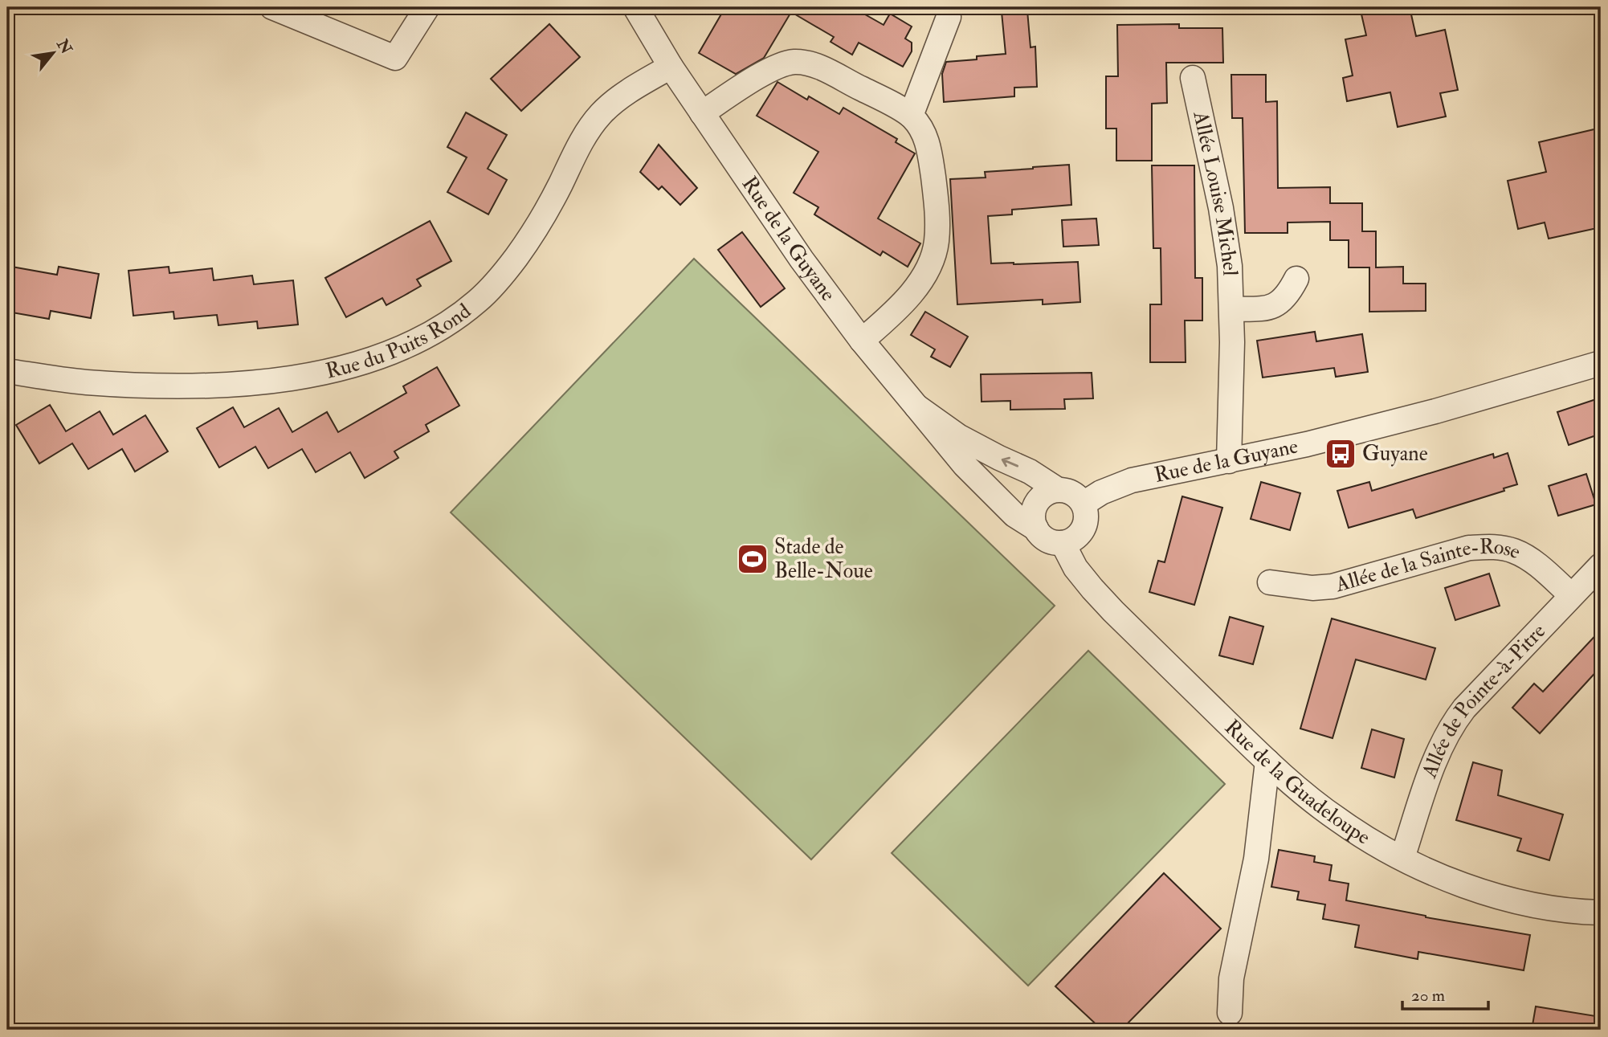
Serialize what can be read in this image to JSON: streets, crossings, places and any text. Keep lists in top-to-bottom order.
{
  "streets": {
    "street": [
      "Allée Louise Michel",
      "Rue de la Guyane",
      "Rue du Puits Rond",
      "Allée de la Sainte-Rose",
      "Allée de Pointe-à-Pitre",
      "Rue de la Guadeloupe"
    ]
  },
  "crossings": [
    ["Allée Louise Michel", "Rue de la Guyane"],
    ["Rue de la Guyane", "Rue du Puits Rond"],
    ["Rue de la Guyane", "Rue de la Guadeloupe"],
    ["Allée de la Sainte-Rose", "Allée de Pointe-à-Pitre"],
    ["Allée de Pointe-à-Pitre", "Rue de la Guadeloupe"]
  ],
  "places": {
    "bus stop": ["Guyane"],
    "sports": ["Stade de Belle-Noue"]
  },
  "scale_bar": "20 m",
  "north": "top right"
}
